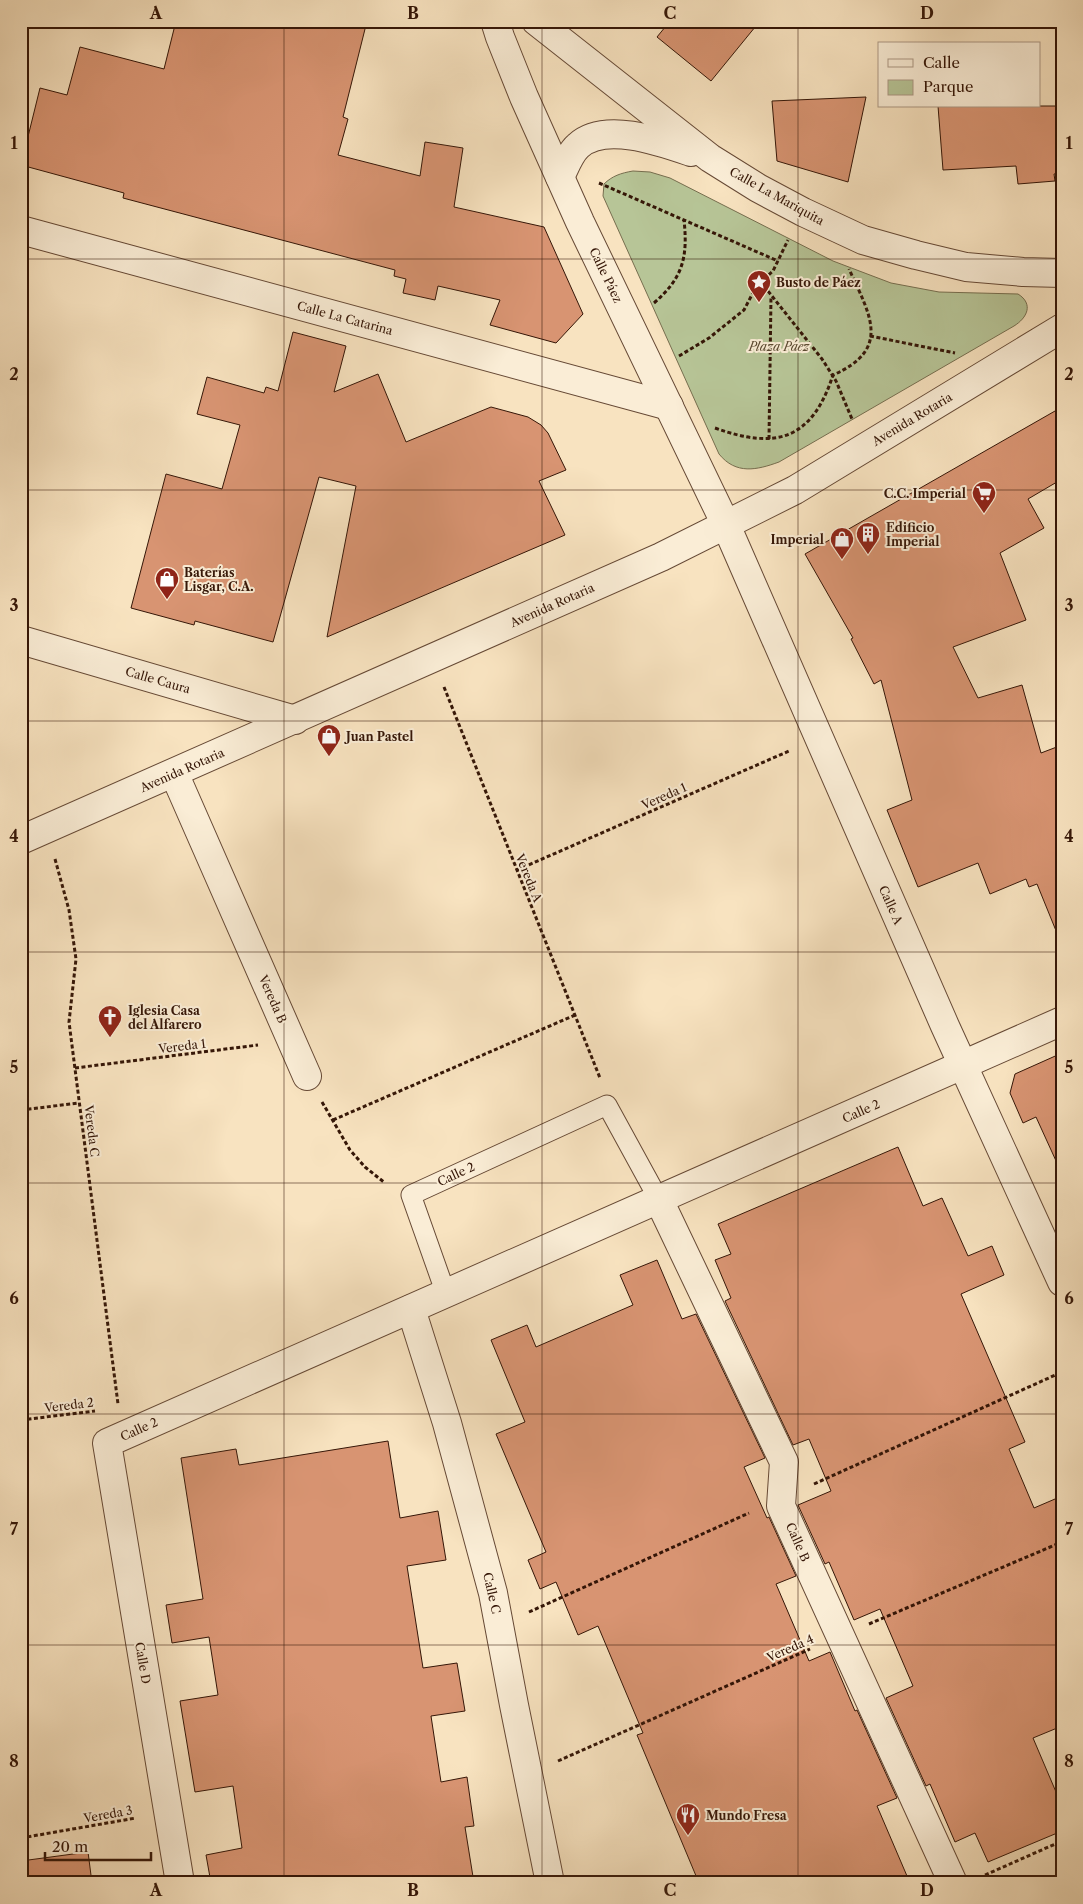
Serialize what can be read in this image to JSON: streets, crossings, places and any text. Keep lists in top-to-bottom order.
{
  "streets": {
    "street": [
      "Calle La Mariquita",
      "Calle Páez",
      "Calle La Catarina",
      "Avenida Rotaria",
      "Calle Caura",
      "Calle A",
      "Vereda B",
      "Calle 2",
      "Calle B",
      "Calle C",
      "Calle D"
    ],
    "path": [
      "Vereda 1",
      "Vereda A",
      "Vereda C",
      "Vereda 2",
      "Vereda 4",
      "Vereda 3"
    ]
  },
  "crossings": [
    ["Calle Páez", "Calle La Catarina"],
    ["Calle Páez", "Avenida Rotaria"],
    ["Calle Páez", "Calle A"],
    ["Avenida Rotaria", "Calle Caura"],
    ["Avenida Rotaria", "Vereda A"],
    ["Avenida Rotaria", "Calle A"],
    ["Avenida Rotaria", "Vereda B"],
    ["Avenida Rotaria", "Vereda C"],
    ["Vereda 1", "Vereda A"],
    ["Vereda 1", "Calle A"],
    ["Vereda 1", "Vereda B"],
    ["Vereda 1", "Vereda C"],
    ["Vereda A", "Calle 2"],
    ["Calle A", "Calle 2"],
    ["Calle 2", "Vereda C"],
    ["Calle 2", "Calle B"],
    ["Calle 2", "Calle C"],
    ["Calle 2", "Calle D"],
    ["Vereda C", "Vereda 2"],
    ["Vereda C", "Calle D"],
    ["Calle B", "Vereda 4"],
    ["Calle C", "Vereda 4"],
    ["Calle D", "Vereda 3"]
  ],
  "parks": ["Plaza Páez"],
  "places": {
    "place": ["Busto de Páez"],
    "supermarket": ["C.C. Imperial"],
    "building": ["Edificio Imperial"],
    "shop": ["Imperial", "Baterías Lisgar, C.A.", "Juan Pastel"],
    "church": ["Iglesia Casa del Alfarero"],
    "restaurant": ["Mundo Fresa"]
  },
  "legend": ["Calle", "Parque"],
  "scale_bar": "20 m",
  "grid": {
    "columns": [
      "A",
      "B",
      "C",
      "D"
    ],
    "rows": [
      "1",
      "2",
      "3",
      "4",
      "5",
      "6",
      "7",
      "8"
    ]
  }
}
